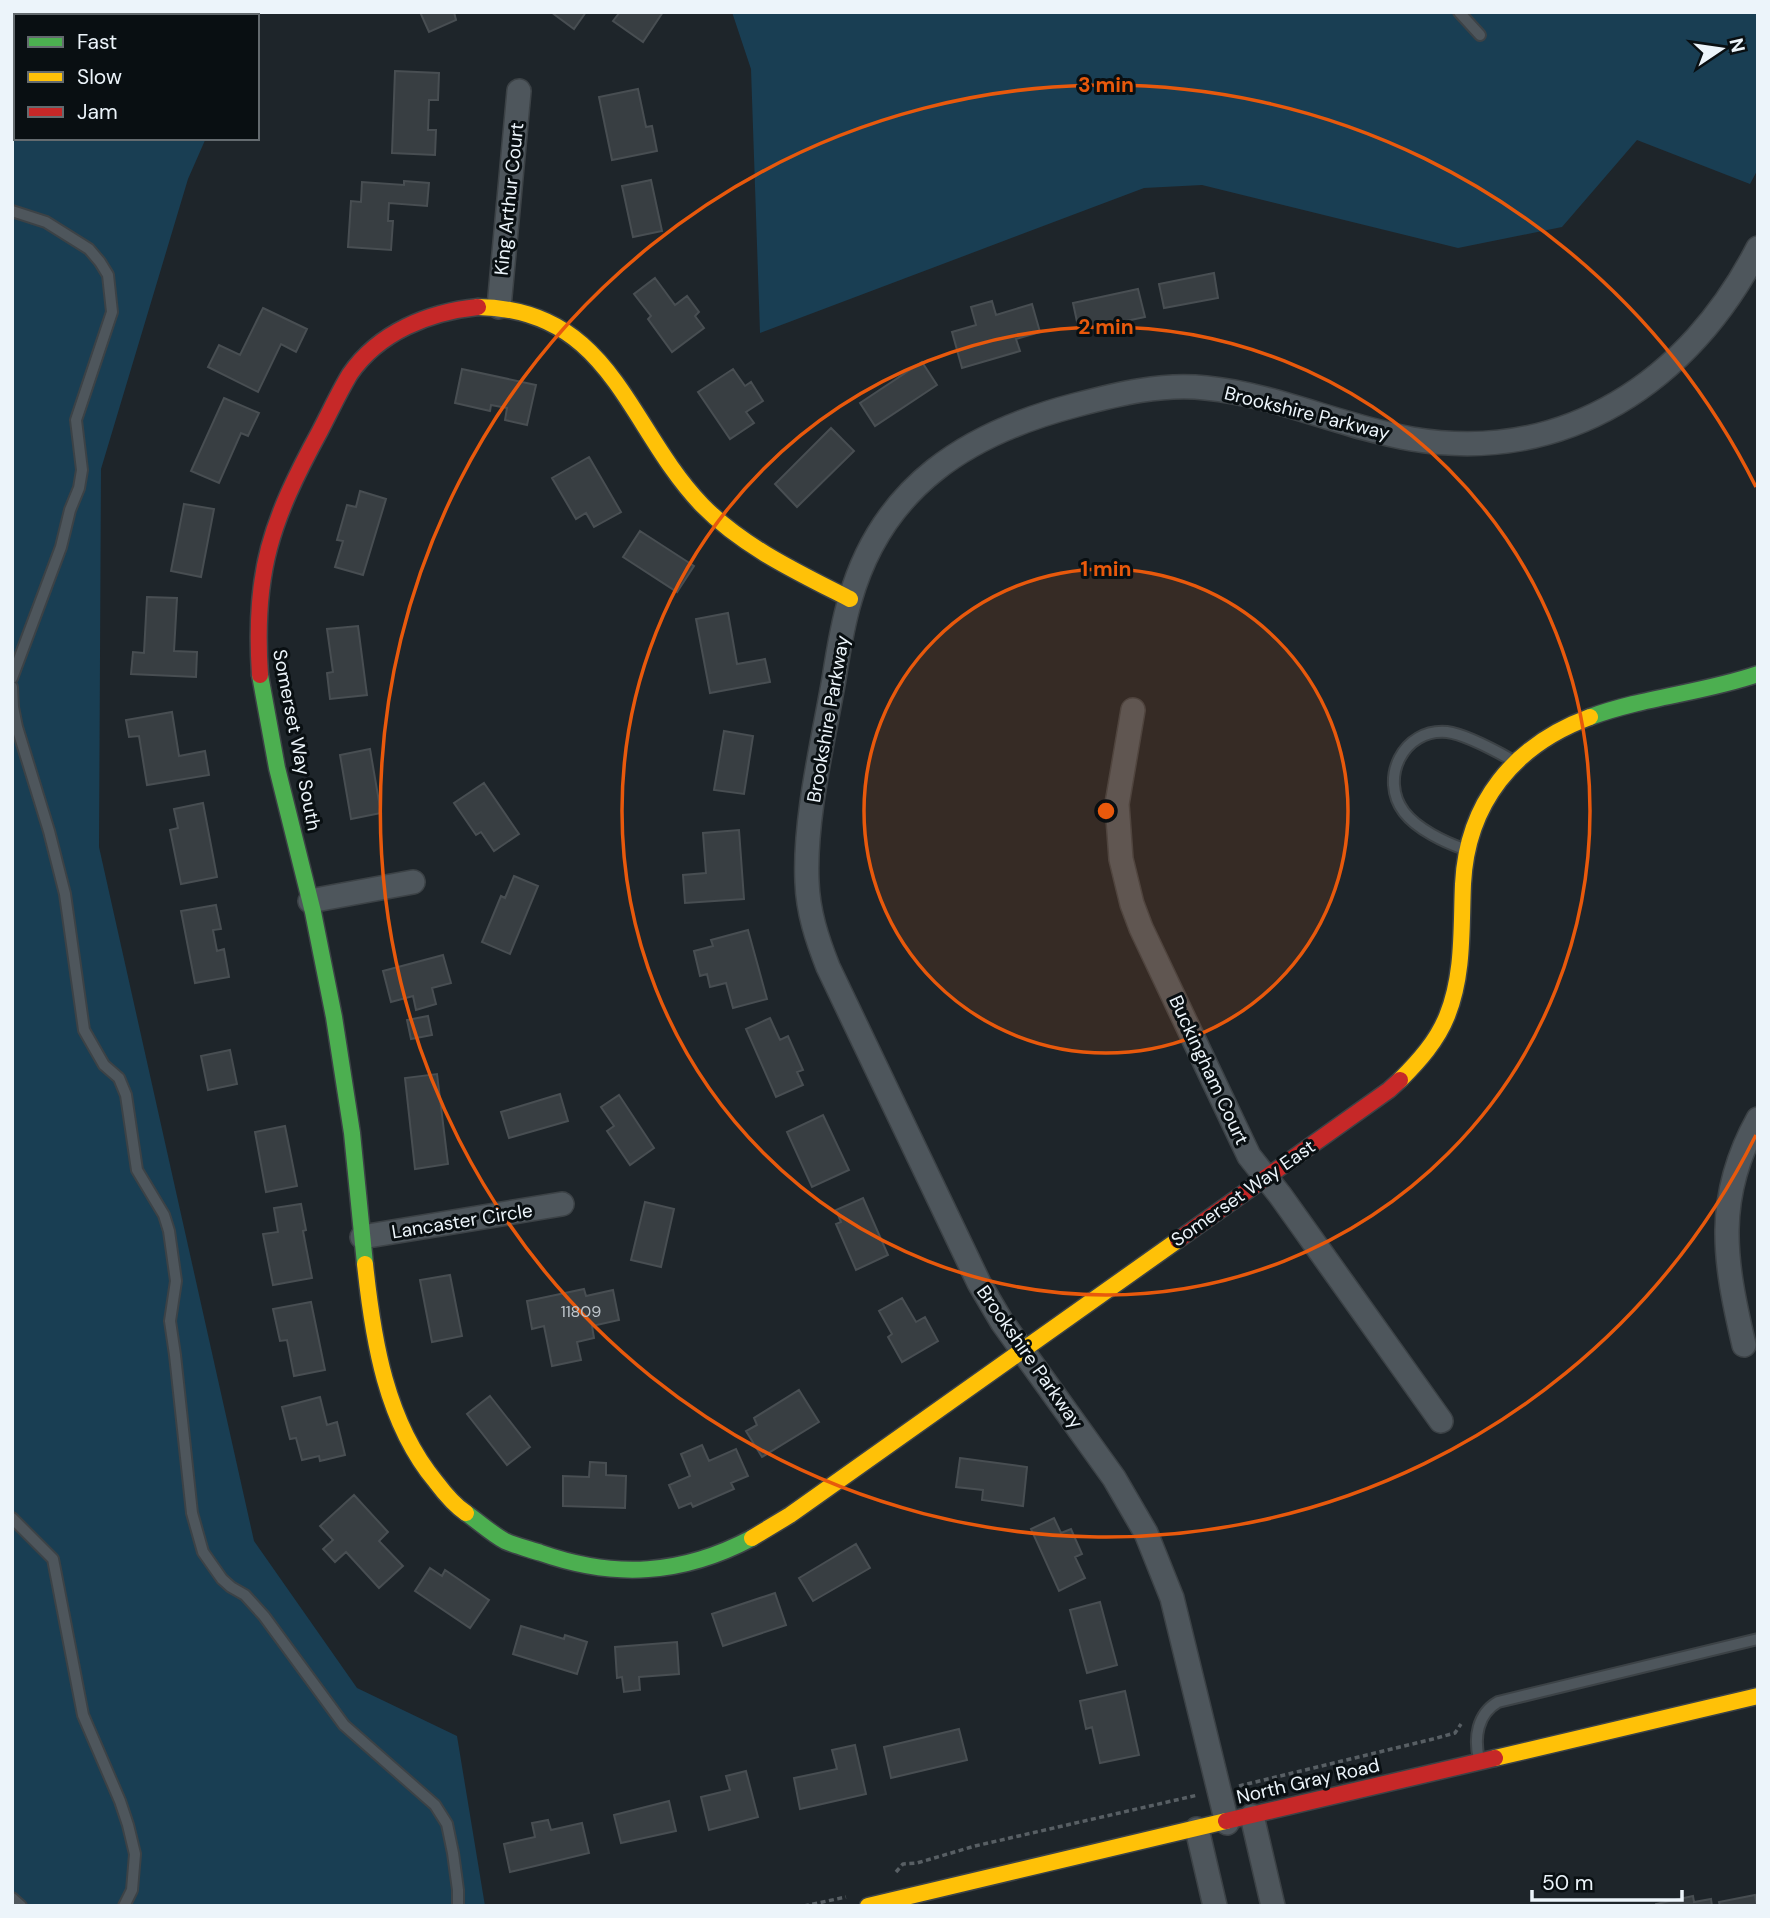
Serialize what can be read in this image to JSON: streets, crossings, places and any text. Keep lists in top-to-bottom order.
{
  "streets": {
    "street": [
      "King Arthur Court",
      "Brookshire Parkway",
      "Somerset Way South",
      "Buckingham Court",
      "Somerset Way East",
      "Lancaster Circle",
      "North Gray Road"
    ]
  },
  "crossings": [
    ["King Arthur Court", "Somerset Way South"],
    ["Brookshire Parkway", "Somerset Way South"],
    ["Brookshire Parkway", "Somerset Way East"],
    ["Brookshire Parkway", "North Gray Road"],
    ["Somerset Way South", "Somerset Way East"],
    ["Somerset Way South", "Lancaster Circle"],
    ["Buckingham Court", "Somerset Way East"]
  ],
  "house_numbers": ["11809"],
  "legend": ["Fast", "Slow", "Jam"],
  "scale_bar": "50 m",
  "north": "right",
  "rings": ["3 min", "2 min", "1 min"]
}
